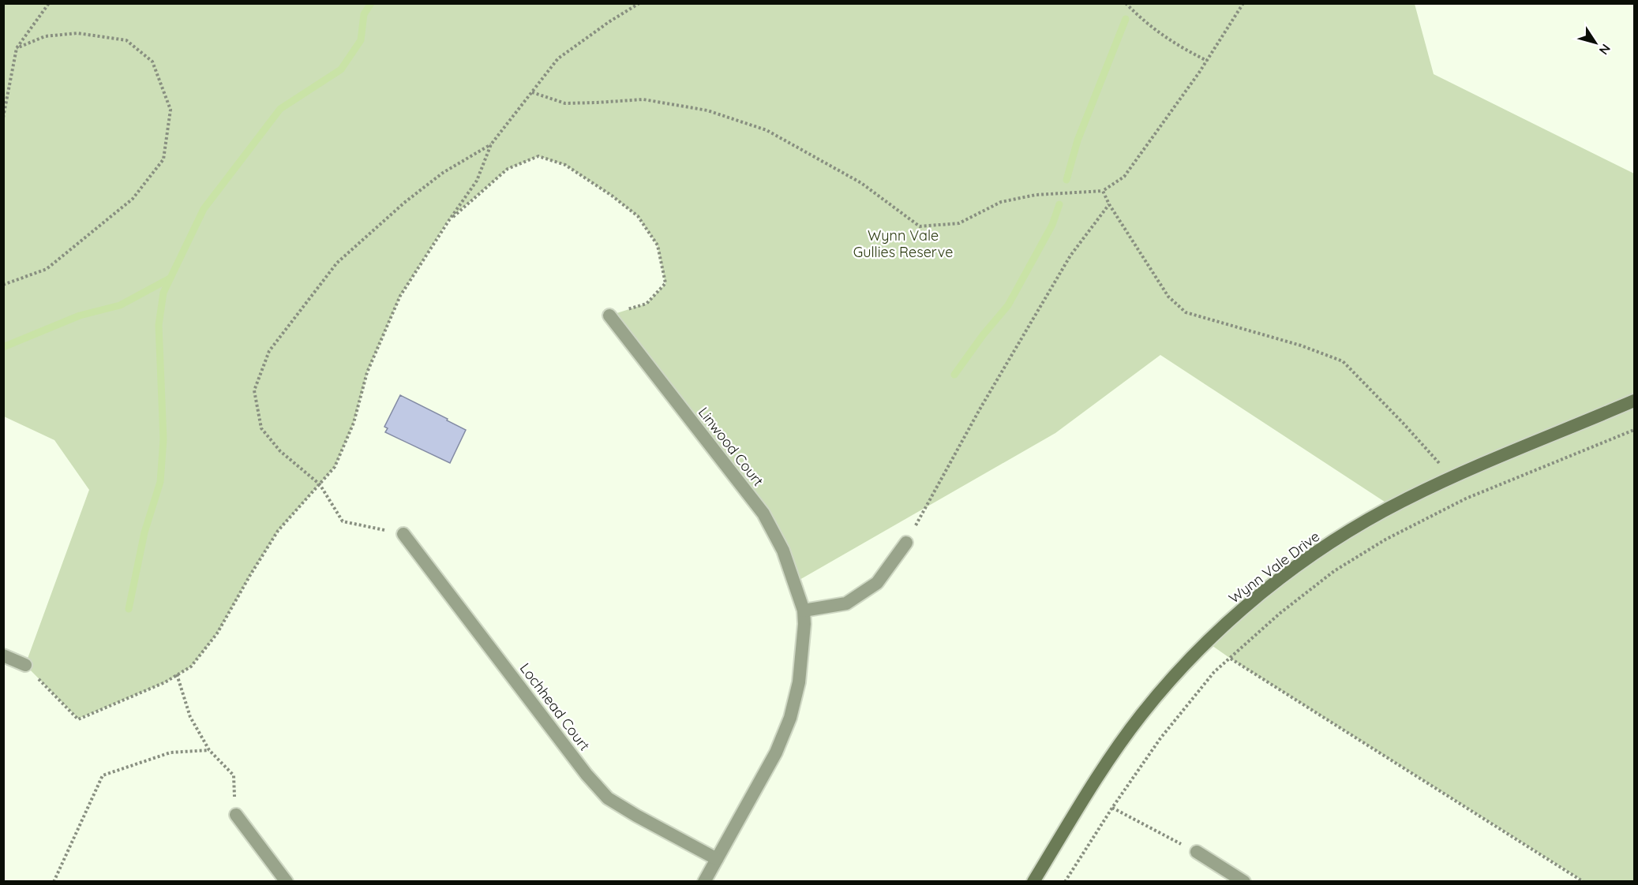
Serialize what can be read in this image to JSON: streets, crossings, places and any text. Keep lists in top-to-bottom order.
{
  "streets": {
    "main road": ["Wynn Vale Drive"],
    "street": ["Linwood Court", "Lochhead Court"]
  },
  "crossings": [
    ["Linwood Court", "Lochhead Court"]
  ],
  "parks": ["Wynn Vale Gullies Reserve"],
  "north": "bottom right"
}
